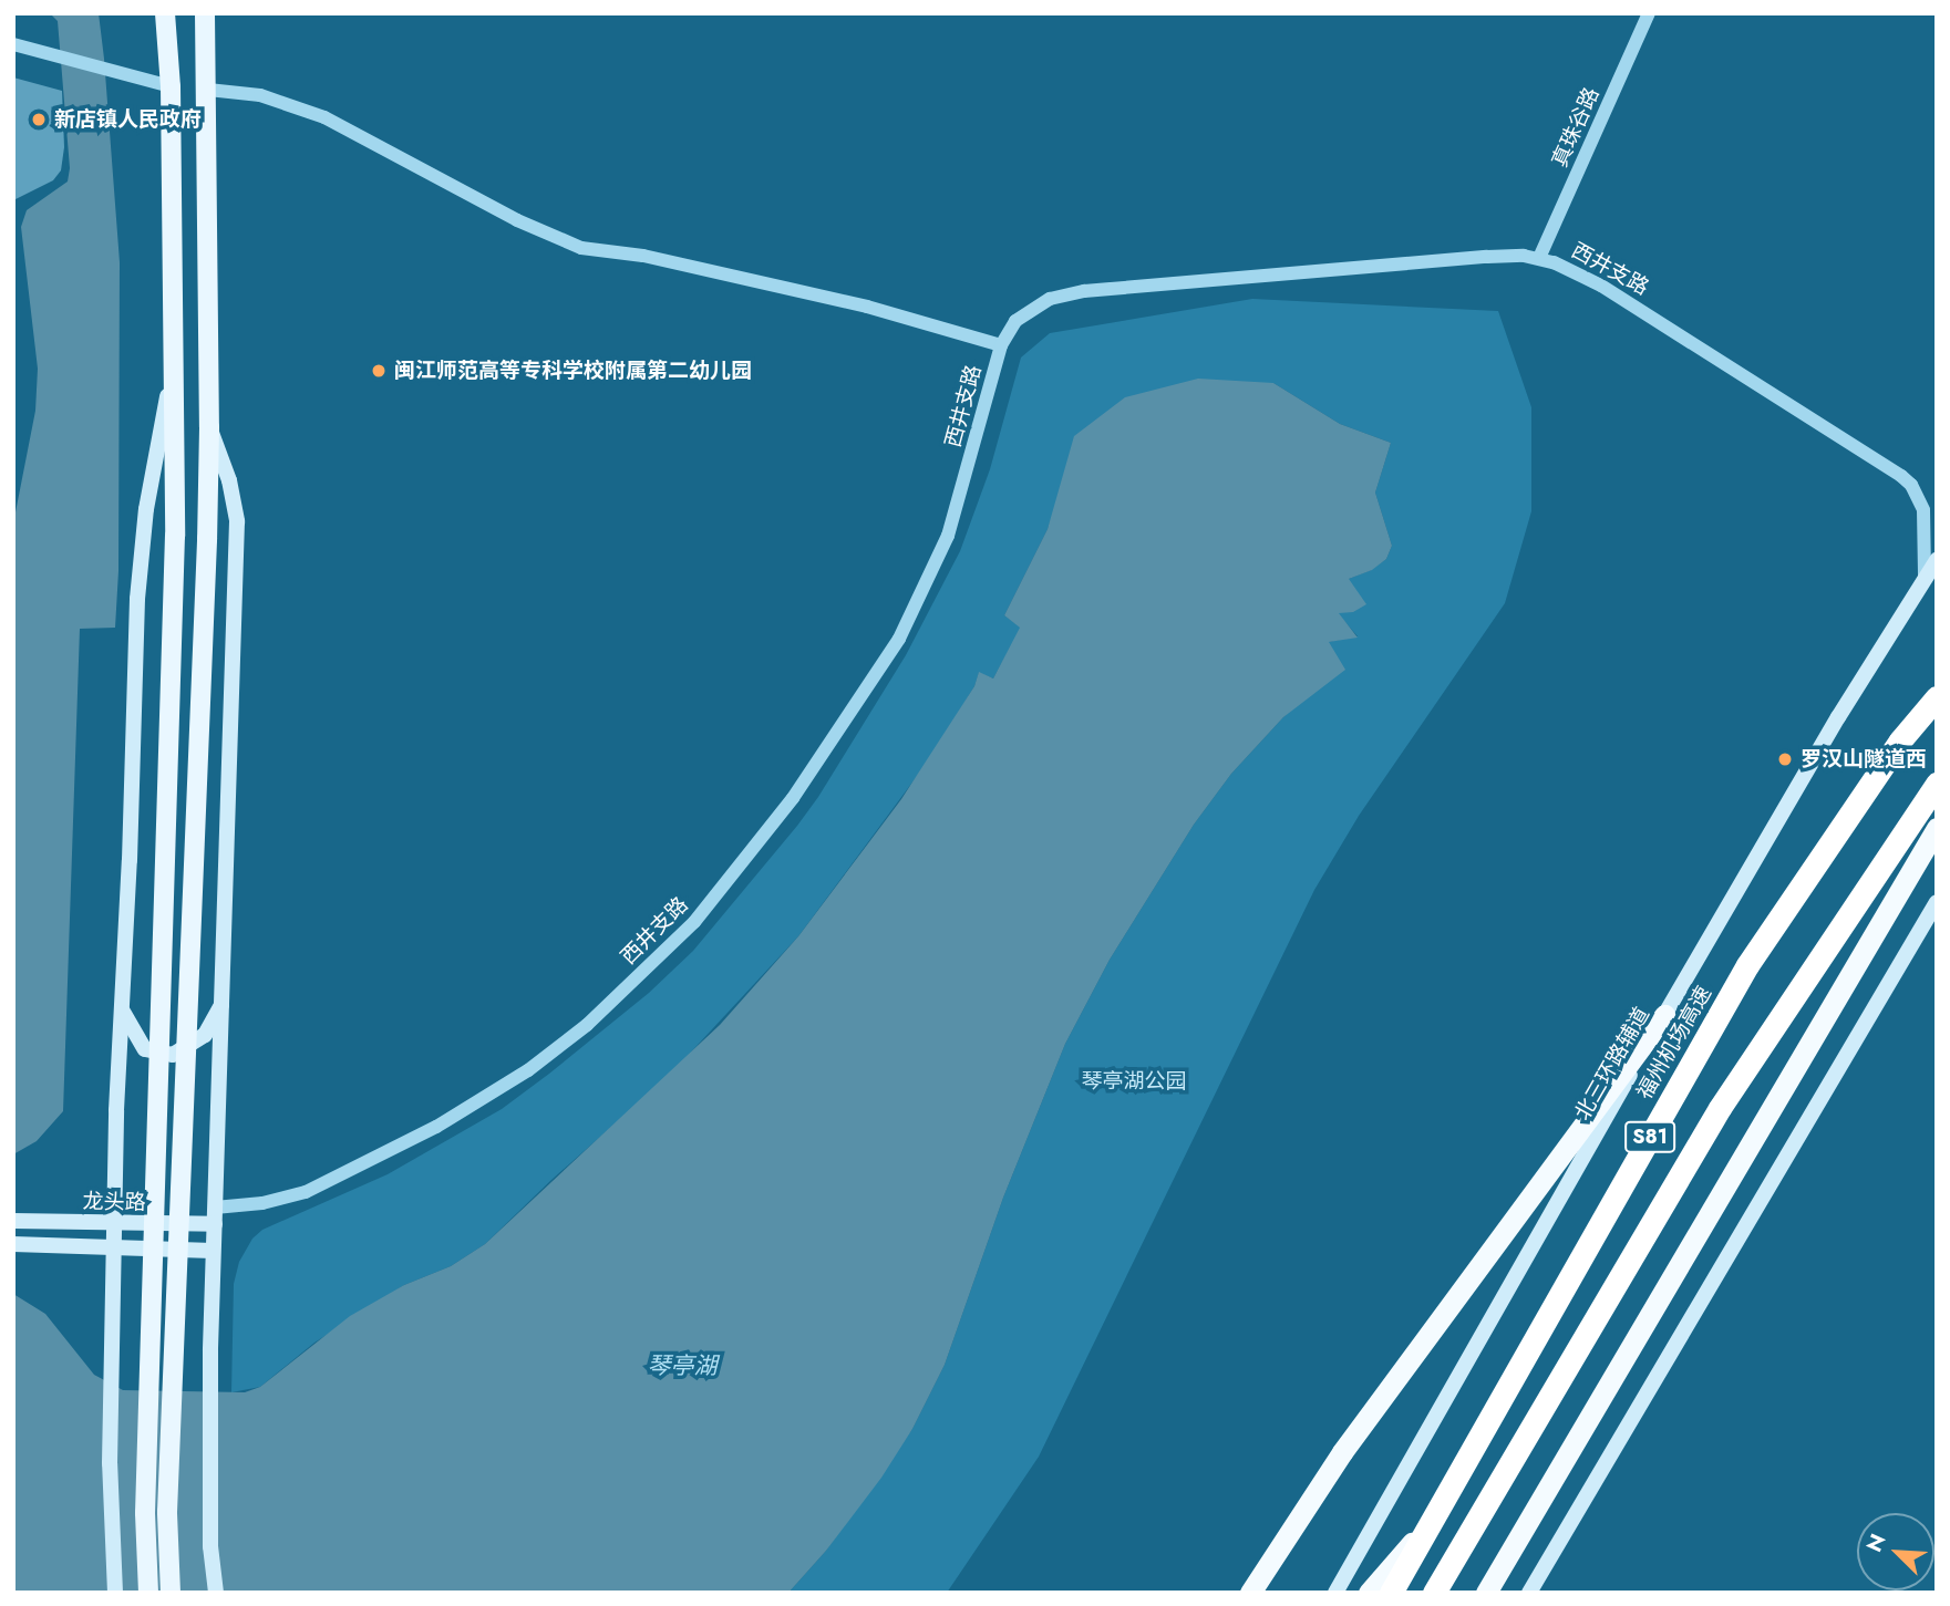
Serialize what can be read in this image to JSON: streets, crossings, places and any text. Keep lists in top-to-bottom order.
{
  "streets": {
    "highway": ["福州机场高速", "S81"],
    "main road": ["北三环路辅道", "龙头路"],
    "street": ["真珠谷路", "西井支路"]
  },
  "crossings": [
    ["真珠谷路", "西井支路"],
    ["西井支路", "北三环路辅道"]
  ],
  "water": ["琴亭湖"],
  "parks": ["琴亭湖公园"],
  "places": ["新店镇人民政府", "闽江师范高等专科学校附属第二幼儿园", "罗汉山隧道西"],
  "north": "top left"
}
